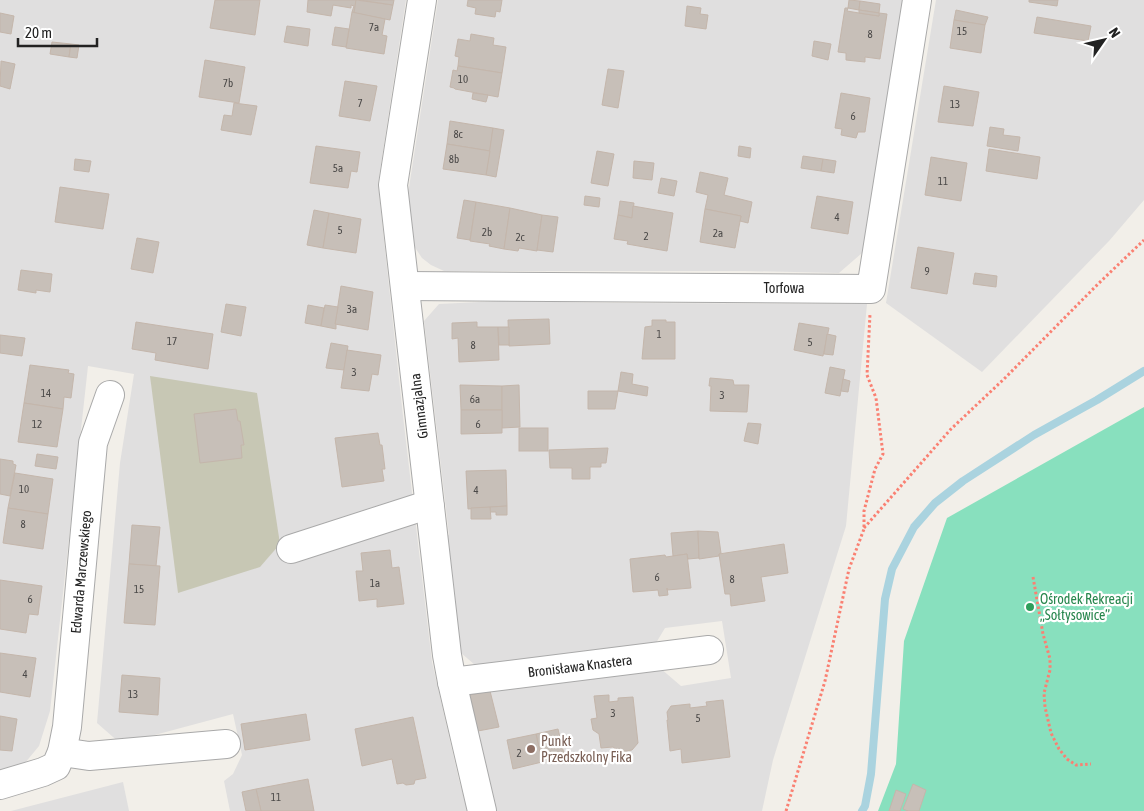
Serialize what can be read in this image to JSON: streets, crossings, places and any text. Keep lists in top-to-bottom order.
{
  "streets": {
    "street": [
      "Torfowa",
      "Gimnazjalna",
      "Edwarda Marczewskiego",
      "Bronisława Knastera"
    ]
  },
  "crossings": [
    ["Torfowa", "Gimnazjalna"],
    ["Gimnazjalna", "Bronisława Knastera"]
  ],
  "places": ["Ośrodek Rekreacji „Sołtysowice”", "Punkt Przedszkolny Fika"],
  "house_numbers": [
    "7a",
    "15",
    "8",
    "10",
    "7b",
    "7",
    "13",
    "6",
    "8c",
    "8b",
    "5a",
    "11",
    "4",
    "5",
    "2b",
    "2a",
    "2",
    "2c",
    "9",
    "3a",
    "1",
    "17",
    "5",
    "8",
    "3",
    "14",
    "3",
    "6a",
    "12",
    "6",
    "10",
    "4",
    "8",
    "6",
    "8",
    "1a",
    "15",
    "6",
    "4",
    "13",
    "3",
    "5",
    "2",
    "11"
  ],
  "scale_bar": "20 m",
  "north": "top right"
}
